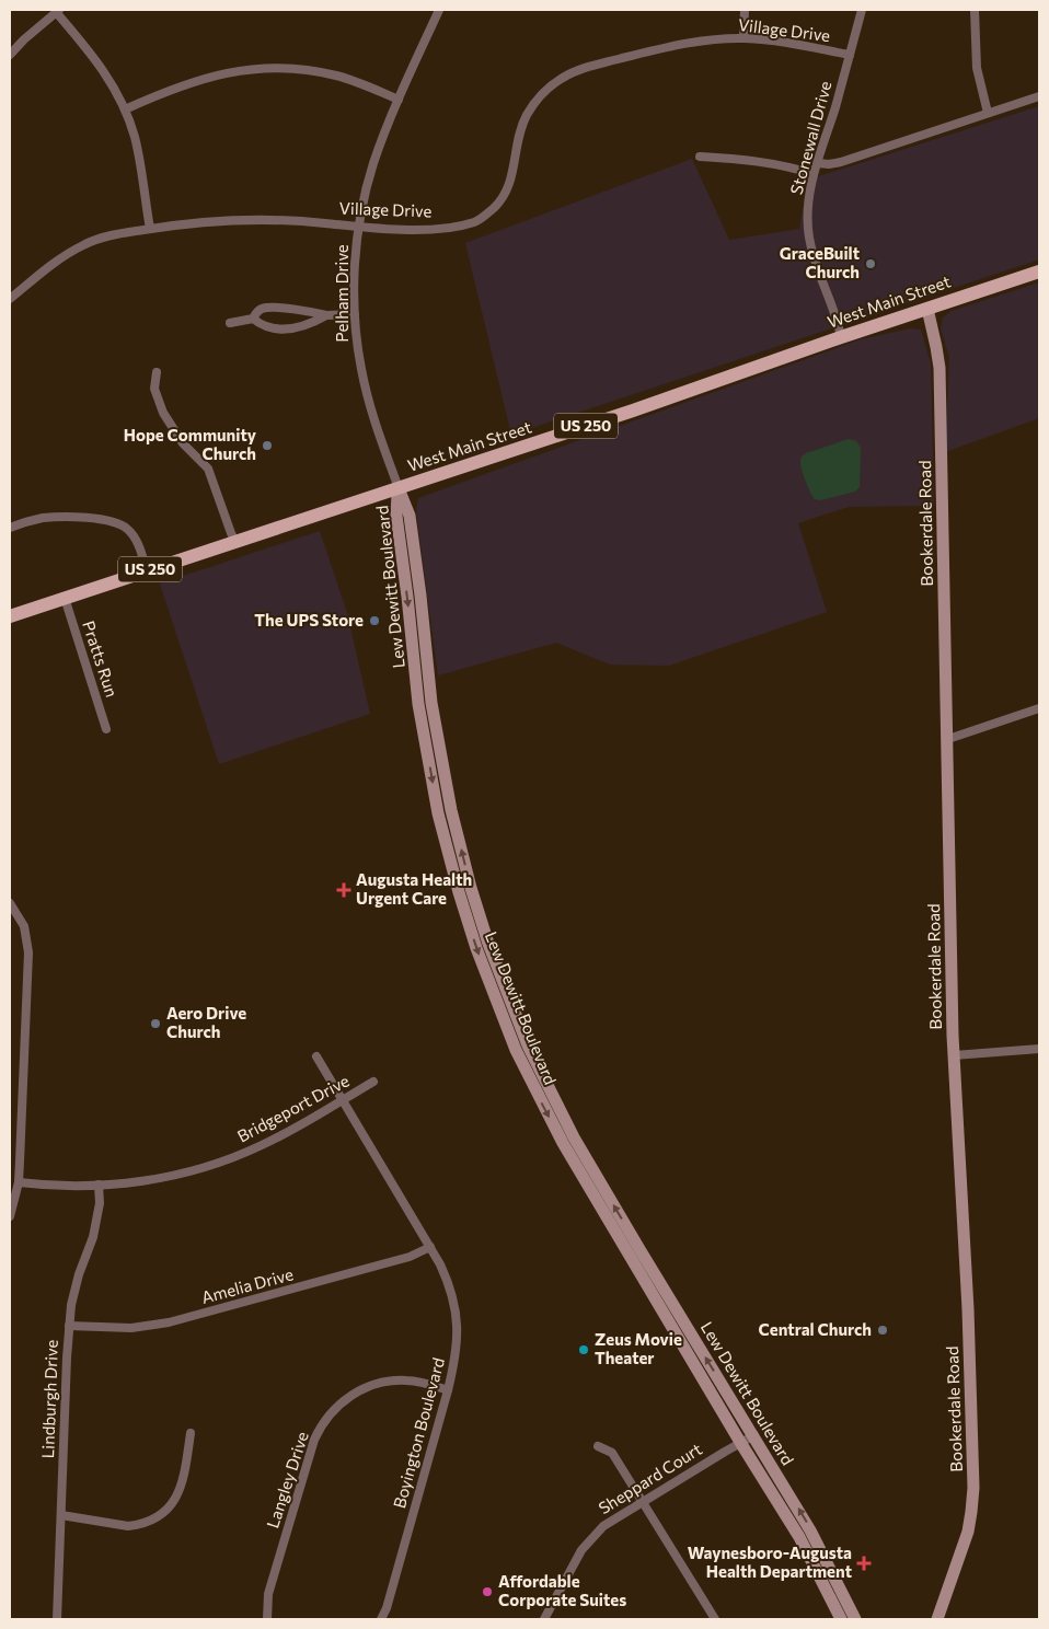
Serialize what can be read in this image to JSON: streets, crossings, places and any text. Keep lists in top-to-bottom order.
{
  "streets": {
    "main road": [
      "West Main Street",
      "US 250",
      "Bookerdale Road",
      "Lew Dewitt Boulevard"
    ],
    "street": [
      "Village Drive",
      "Stonewall Drive",
      "Pelham Drive",
      "Pratts Run",
      "Bridgeport Drive",
      "Amelia Drive",
      "Lindburgh Drive",
      "Boyington Boulevard",
      "Sheppard Court",
      "Langley Drive"
    ]
  },
  "crossings": [
    ["Village Drive", "Stonewall Drive"],
    ["Village Drive", "Pelham Drive"],
    ["Stonewall Drive", "West Main Street"],
    ["Pelham Drive", "West Main Street"],
    ["Pelham Drive", "Lew Dewitt Boulevard"],
    ["West Main Street", "US 250"],
    ["West Main Street", "Bookerdale Road"],
    ["West Main Street", "Lew Dewitt Boulevard"],
    ["West Main Street", "Pratts Run"],
    ["US 250", "Pratts Run"],
    ["Lew Dewitt Boulevard", "Sheppard Court"],
    ["Bridgeport Drive", "Lindburgh Drive"],
    ["Bridgeport Drive", "Boyington Boulevard"],
    ["Amelia Drive", "Lindburgh Drive"],
    ["Amelia Drive", "Boyington Boulevard"],
    ["Boyington Boulevard", "Langley Drive"]
  ],
  "places": {
    "other": [
      "GraceBuilt Church",
      "Hope Community Church",
      "The UPS Store",
      "Aero Drive Church",
      "Central Church",
      "Zeus Movie Theater",
      "Affordable Corporate Suites"
    ],
    "health": ["Augusta Health Urgent Care", "Waynesboro-Augusta Health Department"]
  }
}
